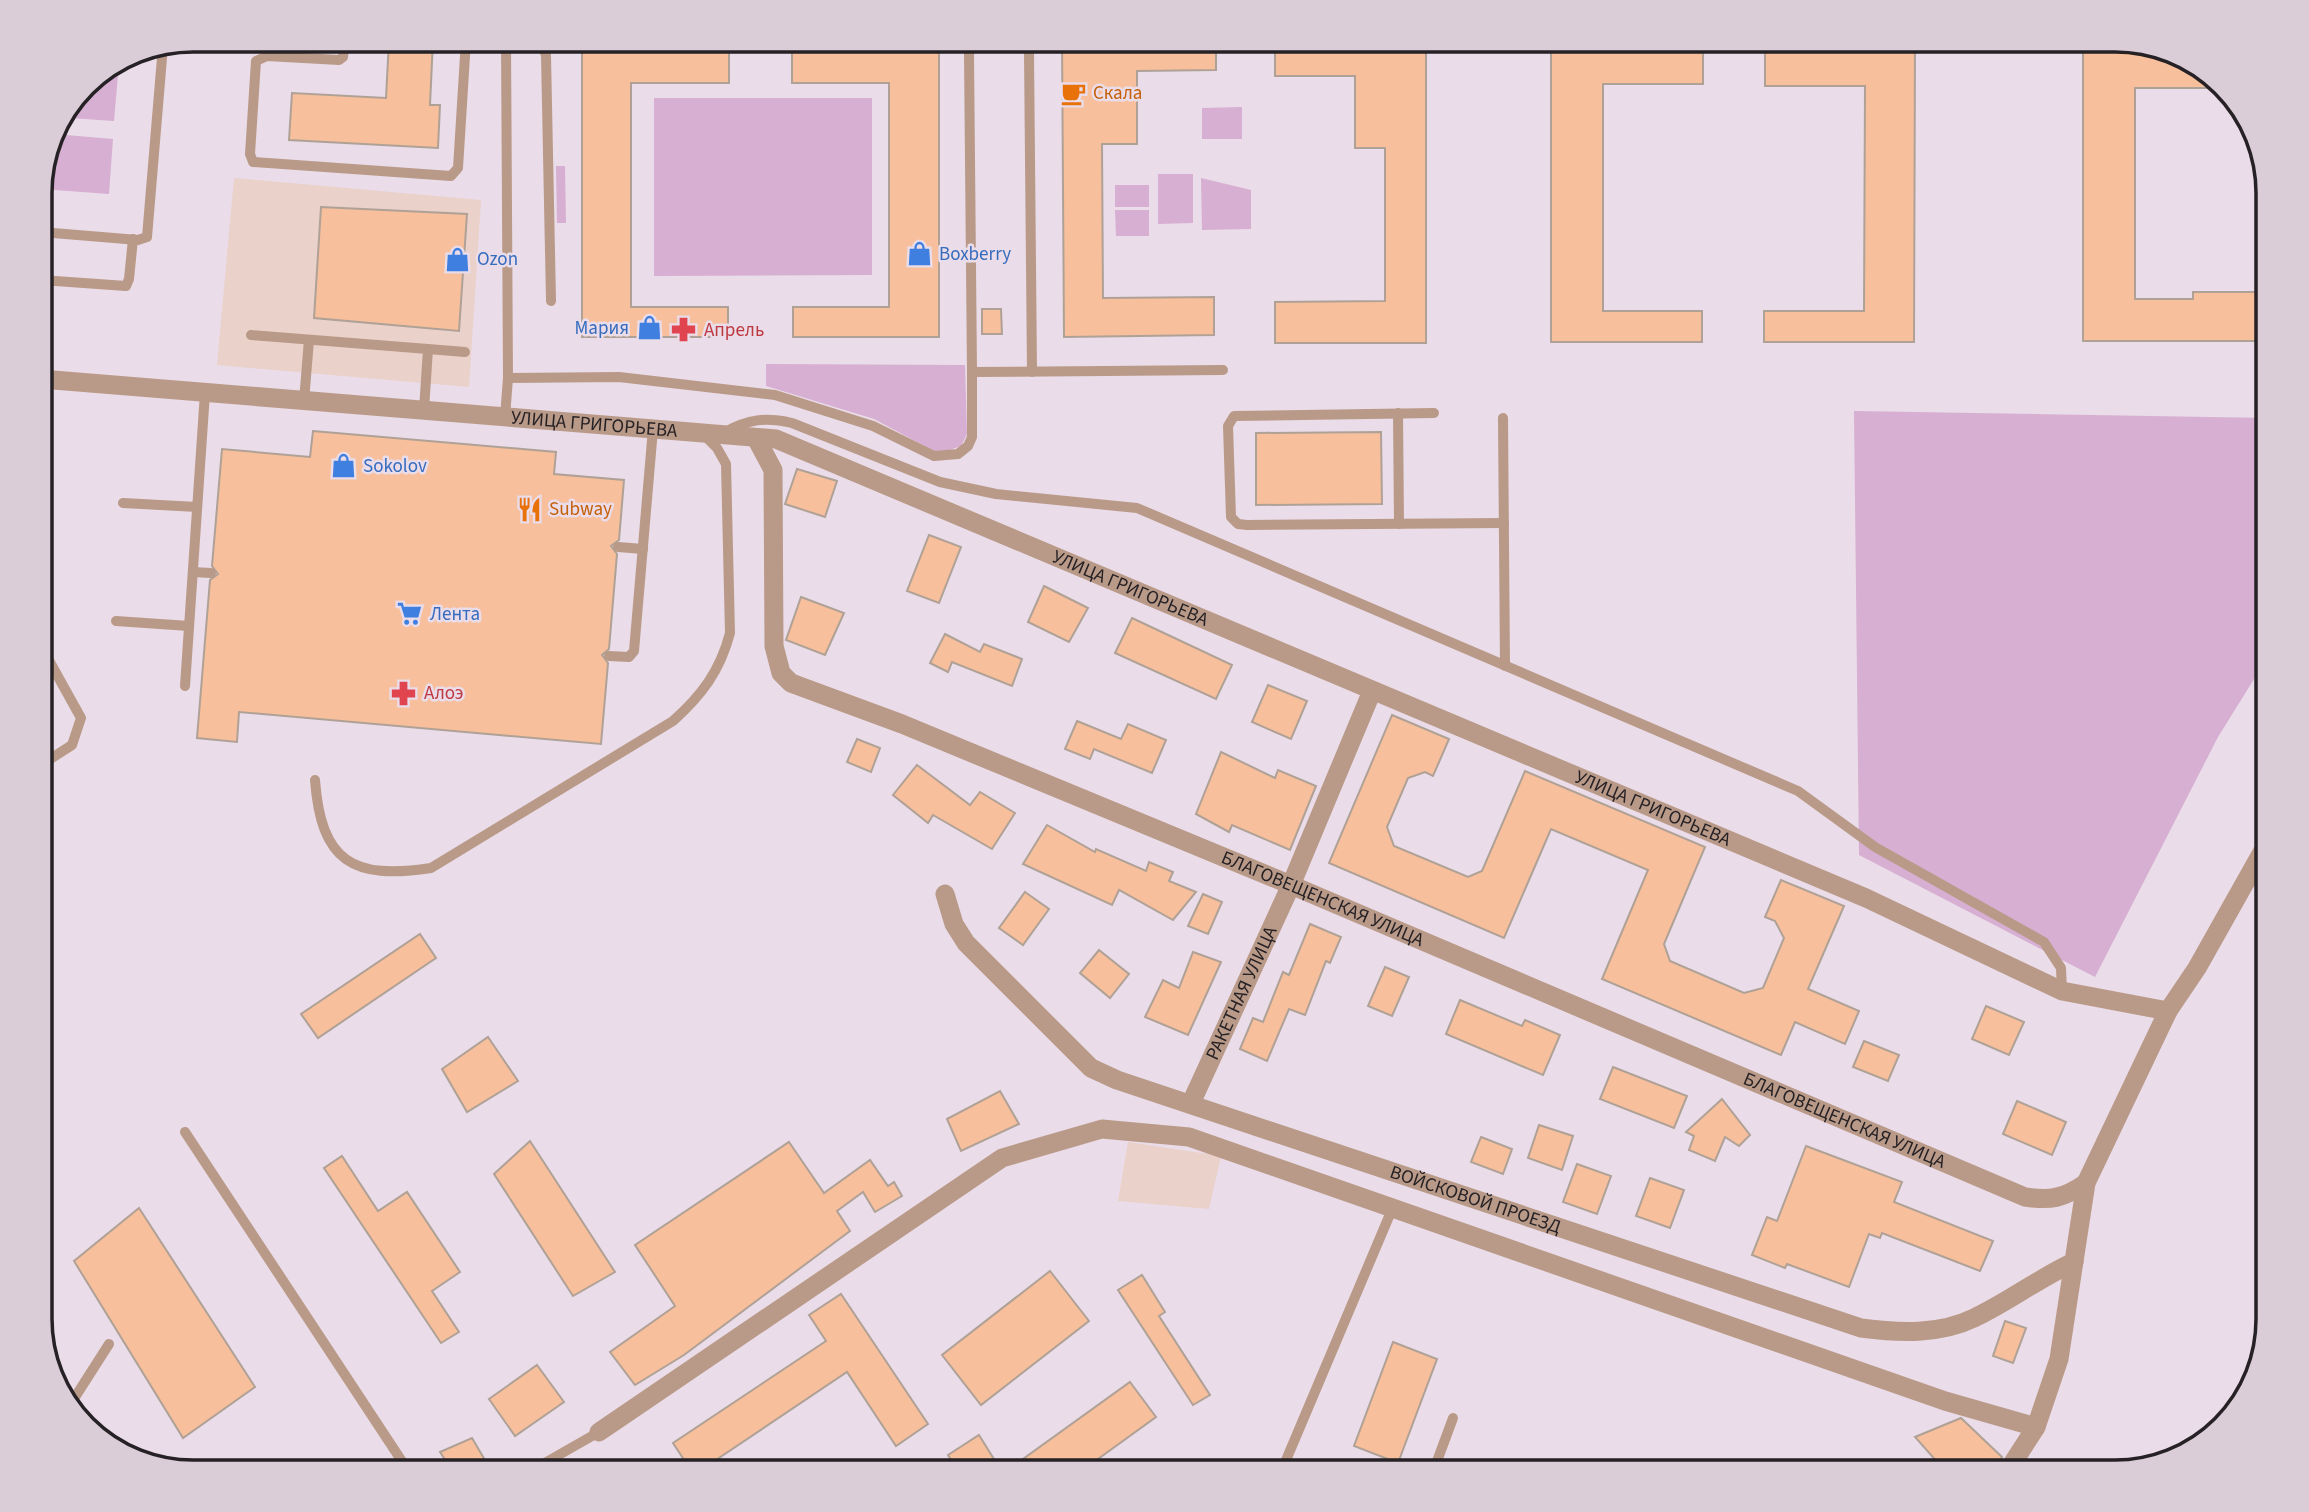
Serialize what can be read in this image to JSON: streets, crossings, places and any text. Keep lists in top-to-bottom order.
{
  "streets": {
    "street": [
      "УЛИЦА ГРИГОРЬЕВА",
      "БЛАГОВЕЩЕНСКАЯ УЛИЦА",
      "РАКЕТНАЯ УЛИЦА",
      "ВОЙСКОВОЙ ПРОЕЗД"
    ]
  },
  "crossings": [
    ["УЛИЦА ГРИГОРЬЕВА", "БЛАГОВЕЩЕНСКАЯ УЛИЦА"],
    ["УЛИЦА ГРИГОРЬЕВА", "РАКЕТНАЯ УЛИЦА"],
    ["БЛАГОВЕЩЕНСКАЯ УЛИЦА", "РАКЕТНАЯ УЛИЦА"],
    ["РАКЕТНАЯ УЛИЦА", "ВОЙСКОВОЙ ПРОЕЗД"]
  ],
  "places": {
    "cafe": ["Скала"],
    "shop": [
      "Boxberry",
      "Ozon",
      "Мария",
      "Sokolov"
    ],
    "pharmacy": ["Апрель", "Алоэ"],
    "restaurant": ["Subway"],
    "supermarket": ["Лента"]
  }
}
